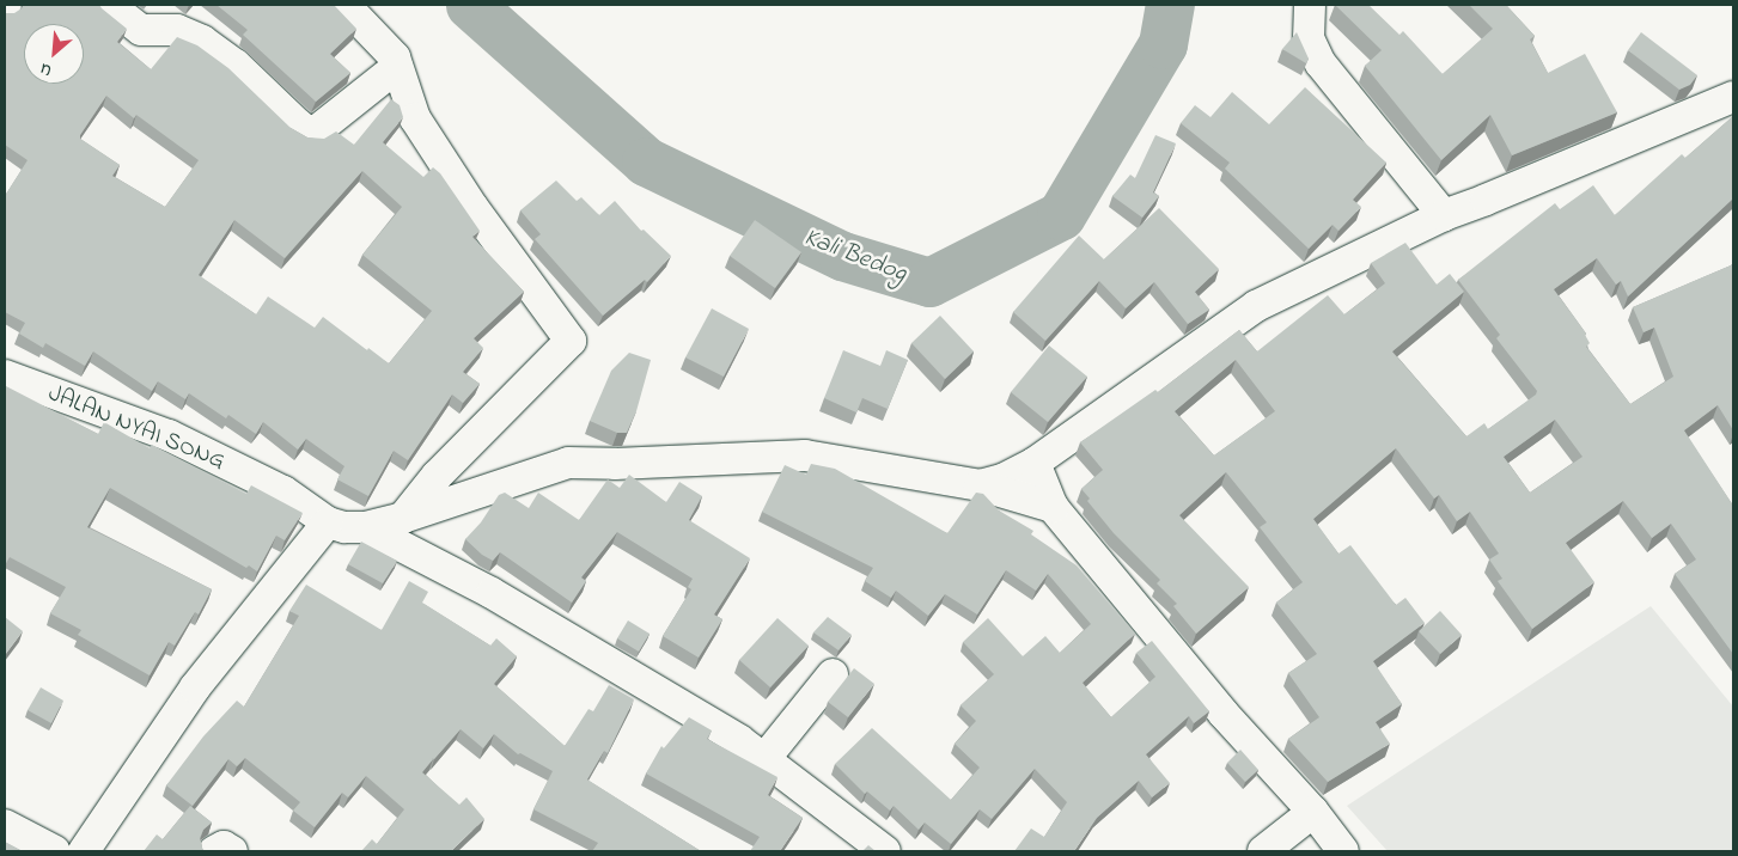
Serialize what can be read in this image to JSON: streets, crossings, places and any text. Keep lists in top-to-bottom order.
{
  "streets": {
    "street": ["JALAN NYAI SONG"]
  },
  "water": ["Kali Bedog"],
  "north": "bottom left"
}
